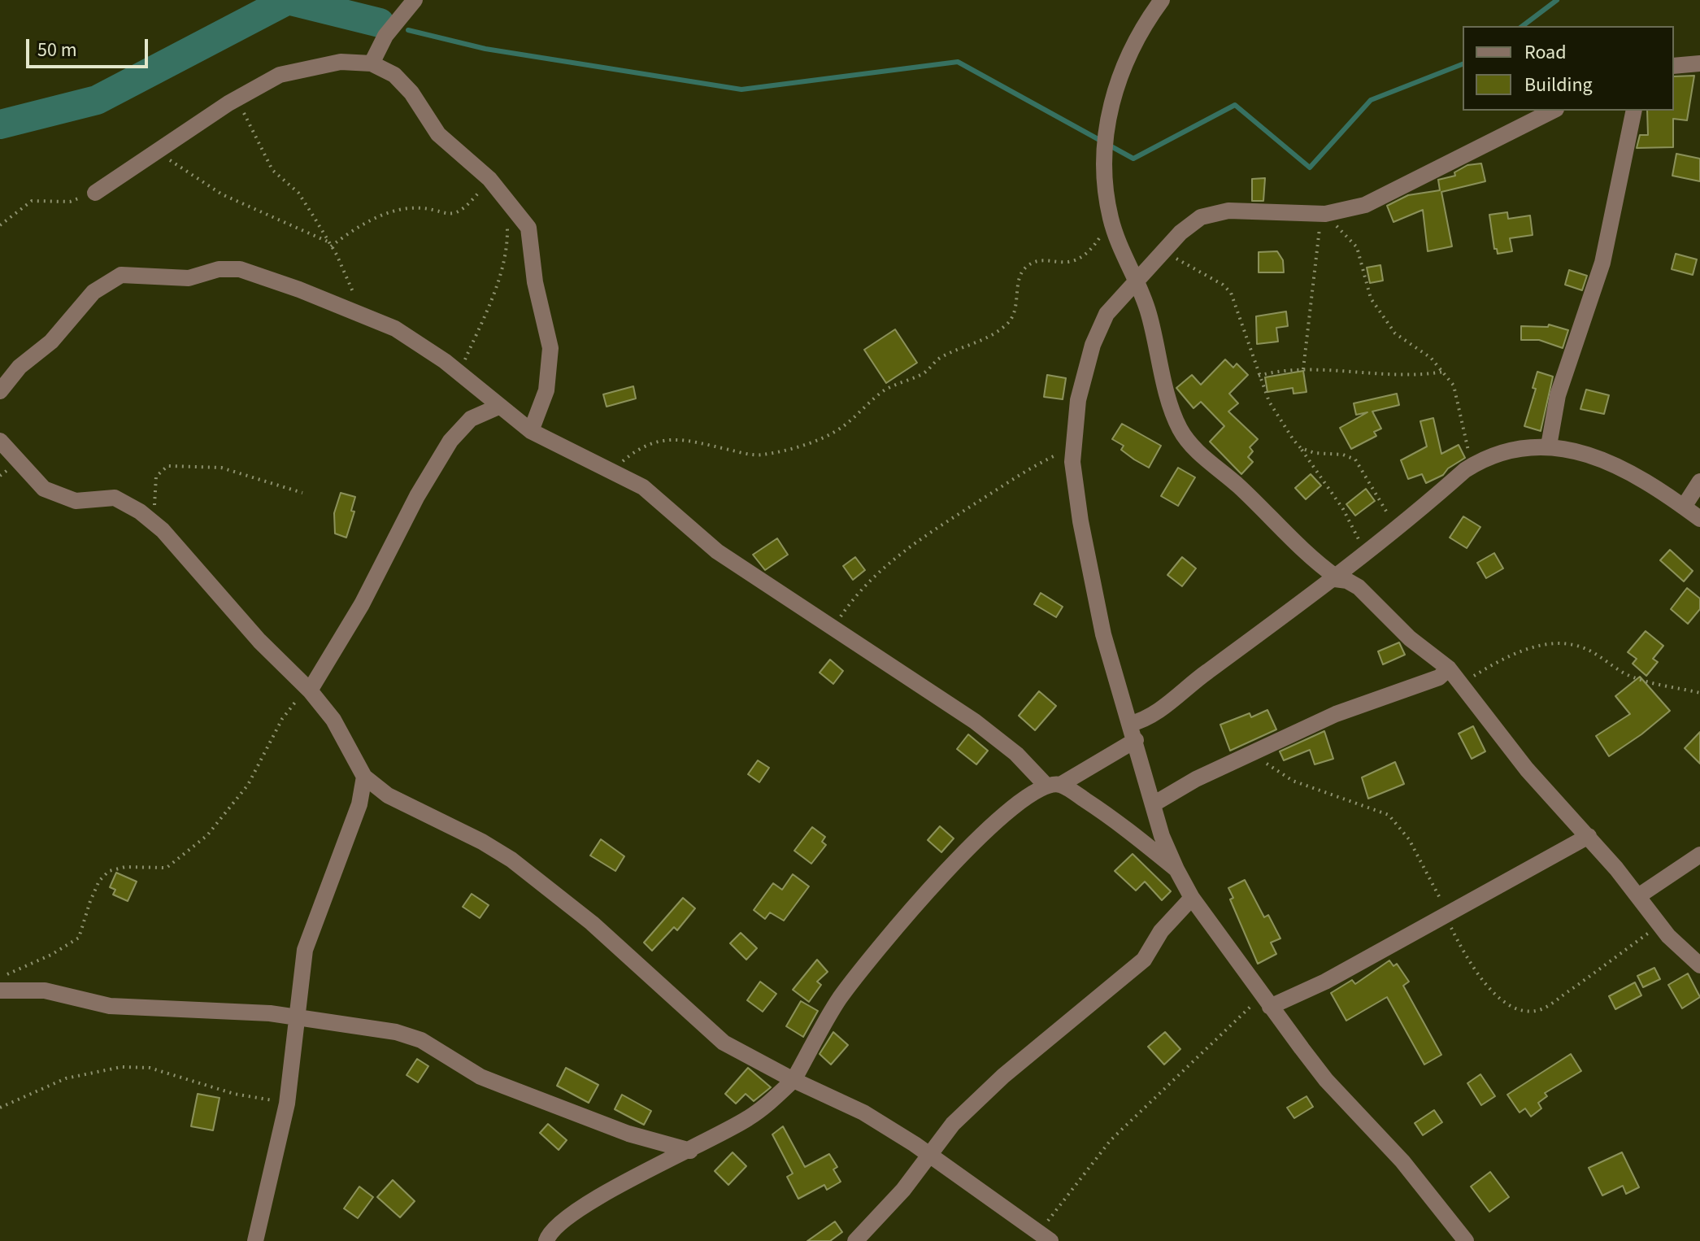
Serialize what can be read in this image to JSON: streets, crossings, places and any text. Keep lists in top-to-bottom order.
{
  "legend": ["Road", "Building"],
  "scale_bar": "50 m"
}
